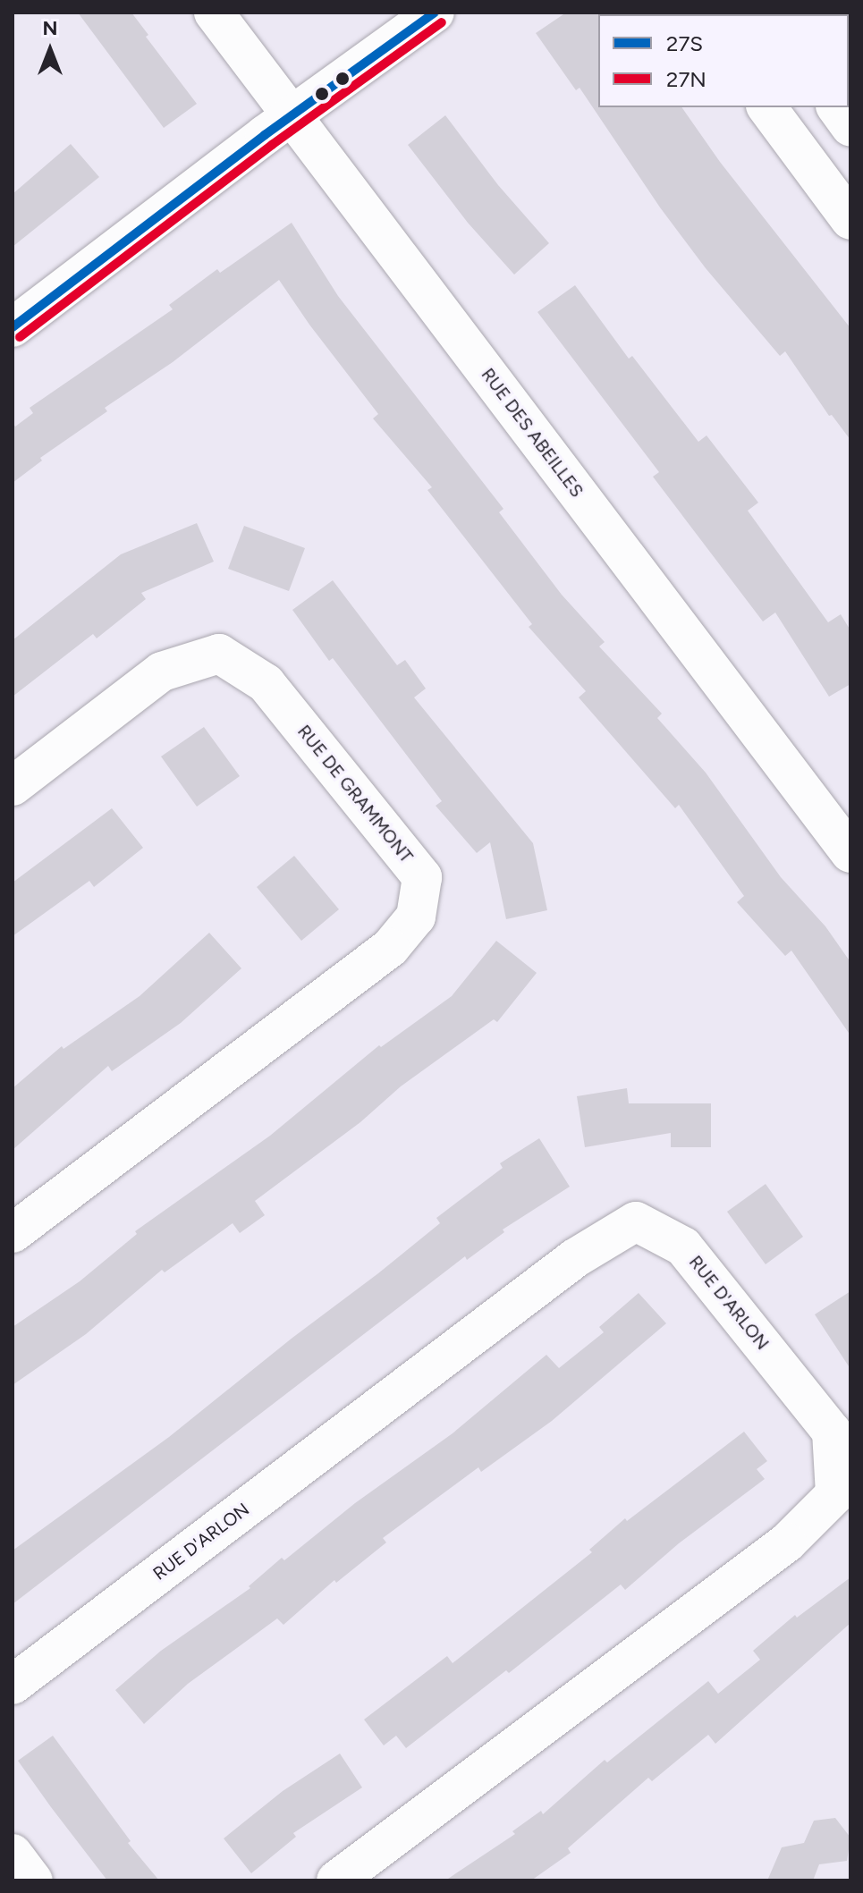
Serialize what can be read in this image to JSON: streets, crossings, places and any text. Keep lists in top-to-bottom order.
{
  "streets": {
    "street": ["RUE DES ABEILLES", "RUE DE GRAMMONT", "RUE D'ARLON"]
  },
  "lines": ["transit line 27S", "transit line 27N"],
  "legend": ["27S", "27N"],
  "north": "top"
}
